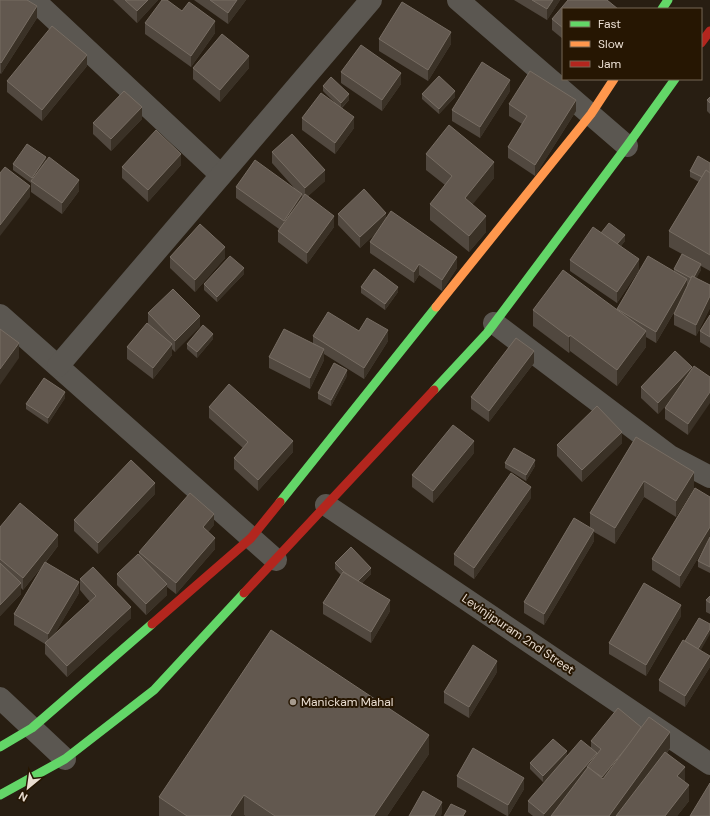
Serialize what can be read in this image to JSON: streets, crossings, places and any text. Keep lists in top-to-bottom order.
{
  "streets": {
    "street": ["Levinjipuram 2nd Street"]
  },
  "places": ["Manickam Mahal"],
  "legend": ["Fast", "Slow", "Jam"],
  "north": "bottom left"
}
